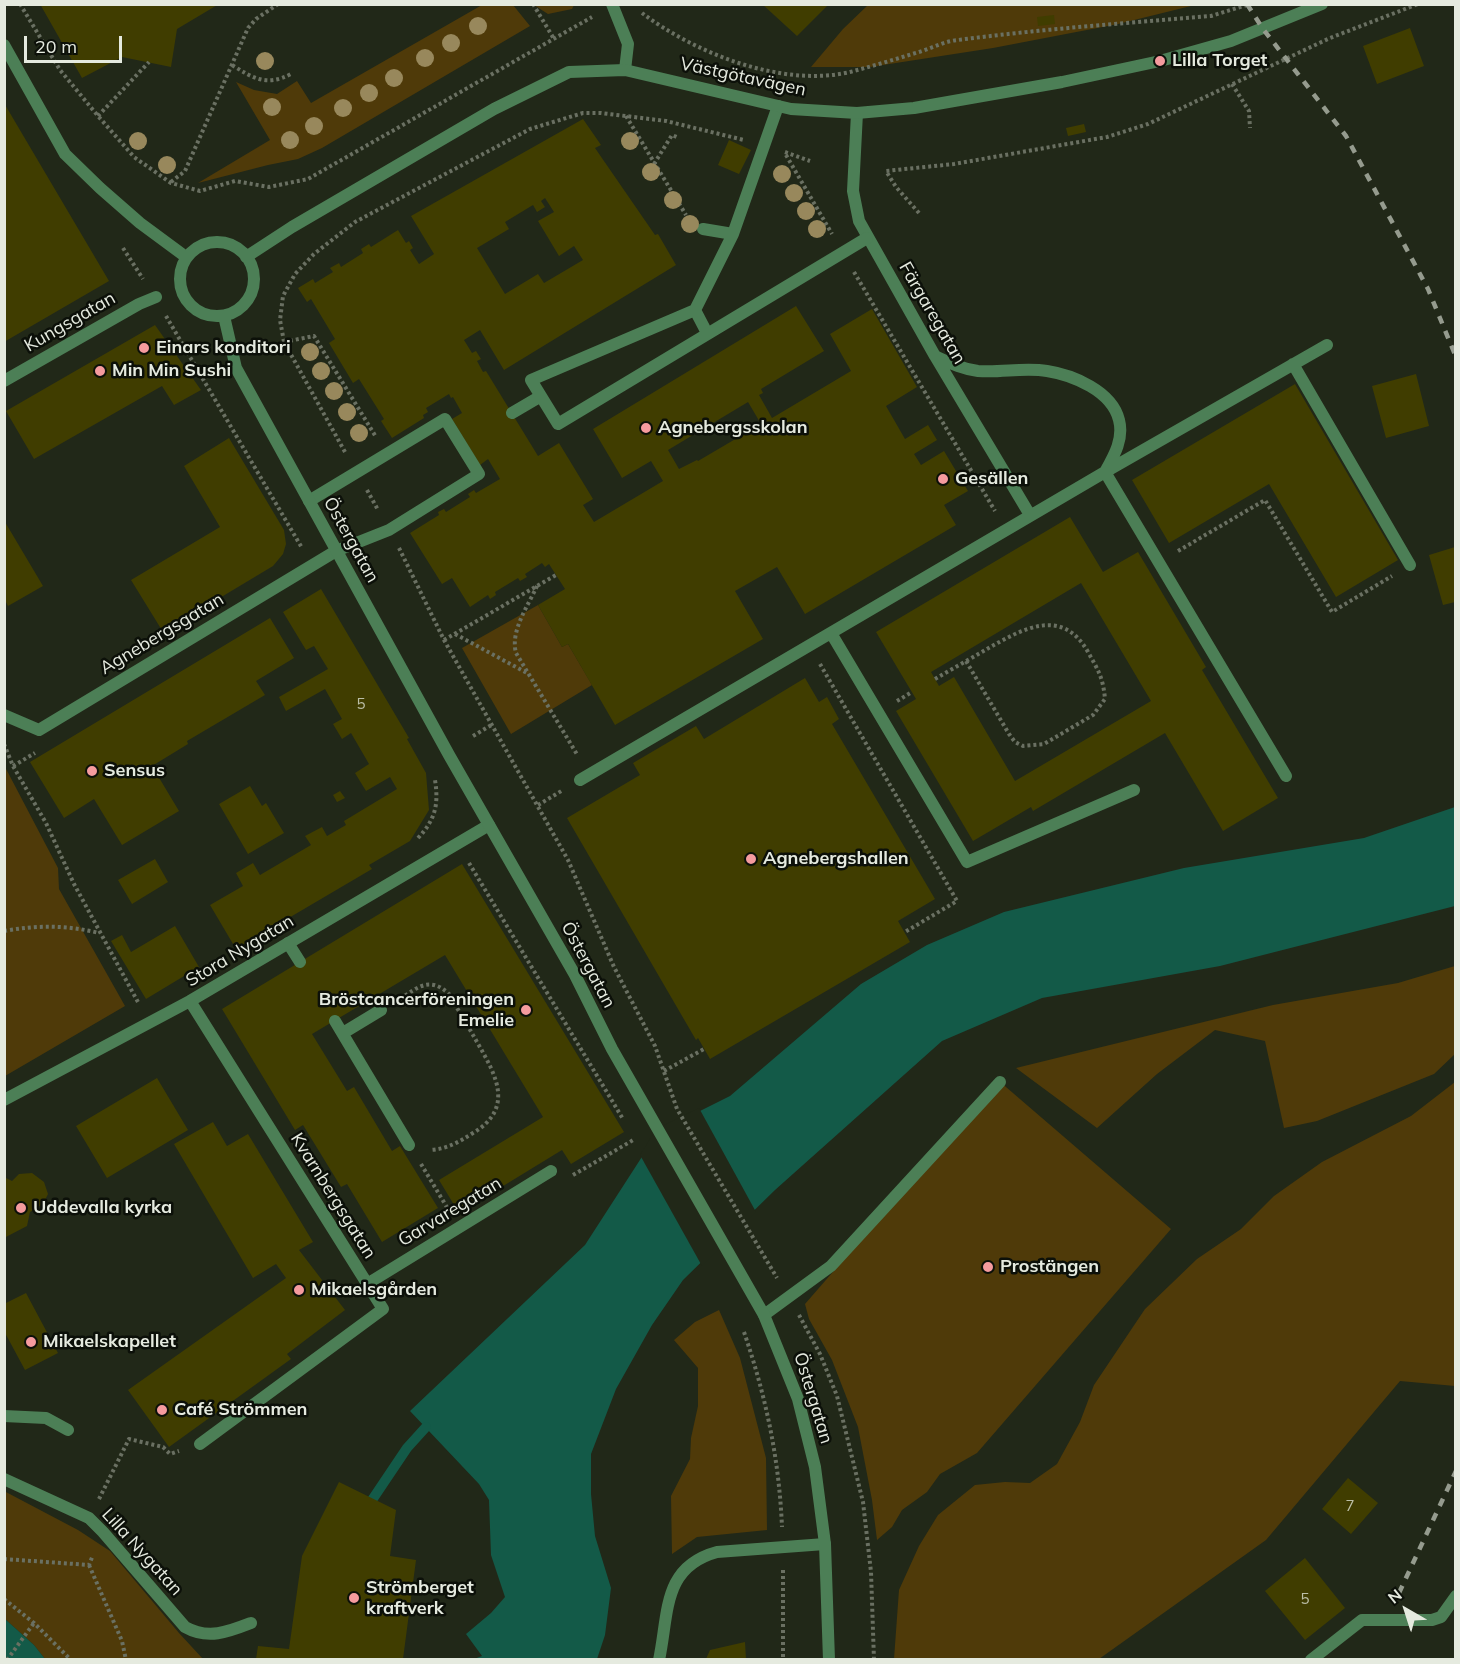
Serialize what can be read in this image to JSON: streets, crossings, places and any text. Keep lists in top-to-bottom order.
{
  "streets": {
    "street": [
      "Västgötavägen",
      "Färgaregatan",
      "Kungsgatan",
      "Östergatan",
      "Agnebergsgatan",
      "Stora Nygatan",
      "Kvarnbergsgatan",
      "Garvaregatan",
      "Lilla Nygatan"
    ]
  },
  "crossings": [
    ["Västgötavägen", "Färgaregatan"],
    ["Västgötavägen", "Östergatan"],
    ["Östergatan", "Agnebergsgatan"],
    ["Östergatan", "Stora Nygatan"],
    ["Stora Nygatan", "Kvarnbergsgatan"],
    ["Kvarnbergsgatan", "Garvaregatan"]
  ],
  "places": [
    "Lilla Torget",
    "Einars konditori",
    "Min Min Sushi",
    "Agnebergsskolan",
    "Gesällen",
    "Sensus",
    "Agnebergshallen",
    "Bröstcancerföreningen Emelie",
    "Uddevalla kyrka",
    "Prostängen",
    "Mikaelsgården",
    "Mikaelskapellet",
    "Café Strömmen",
    "Strömberget kraftverk"
  ],
  "house_numbers": ["5", "7", "5"],
  "scale_bar": "20 m",
  "north": "top left"
}
